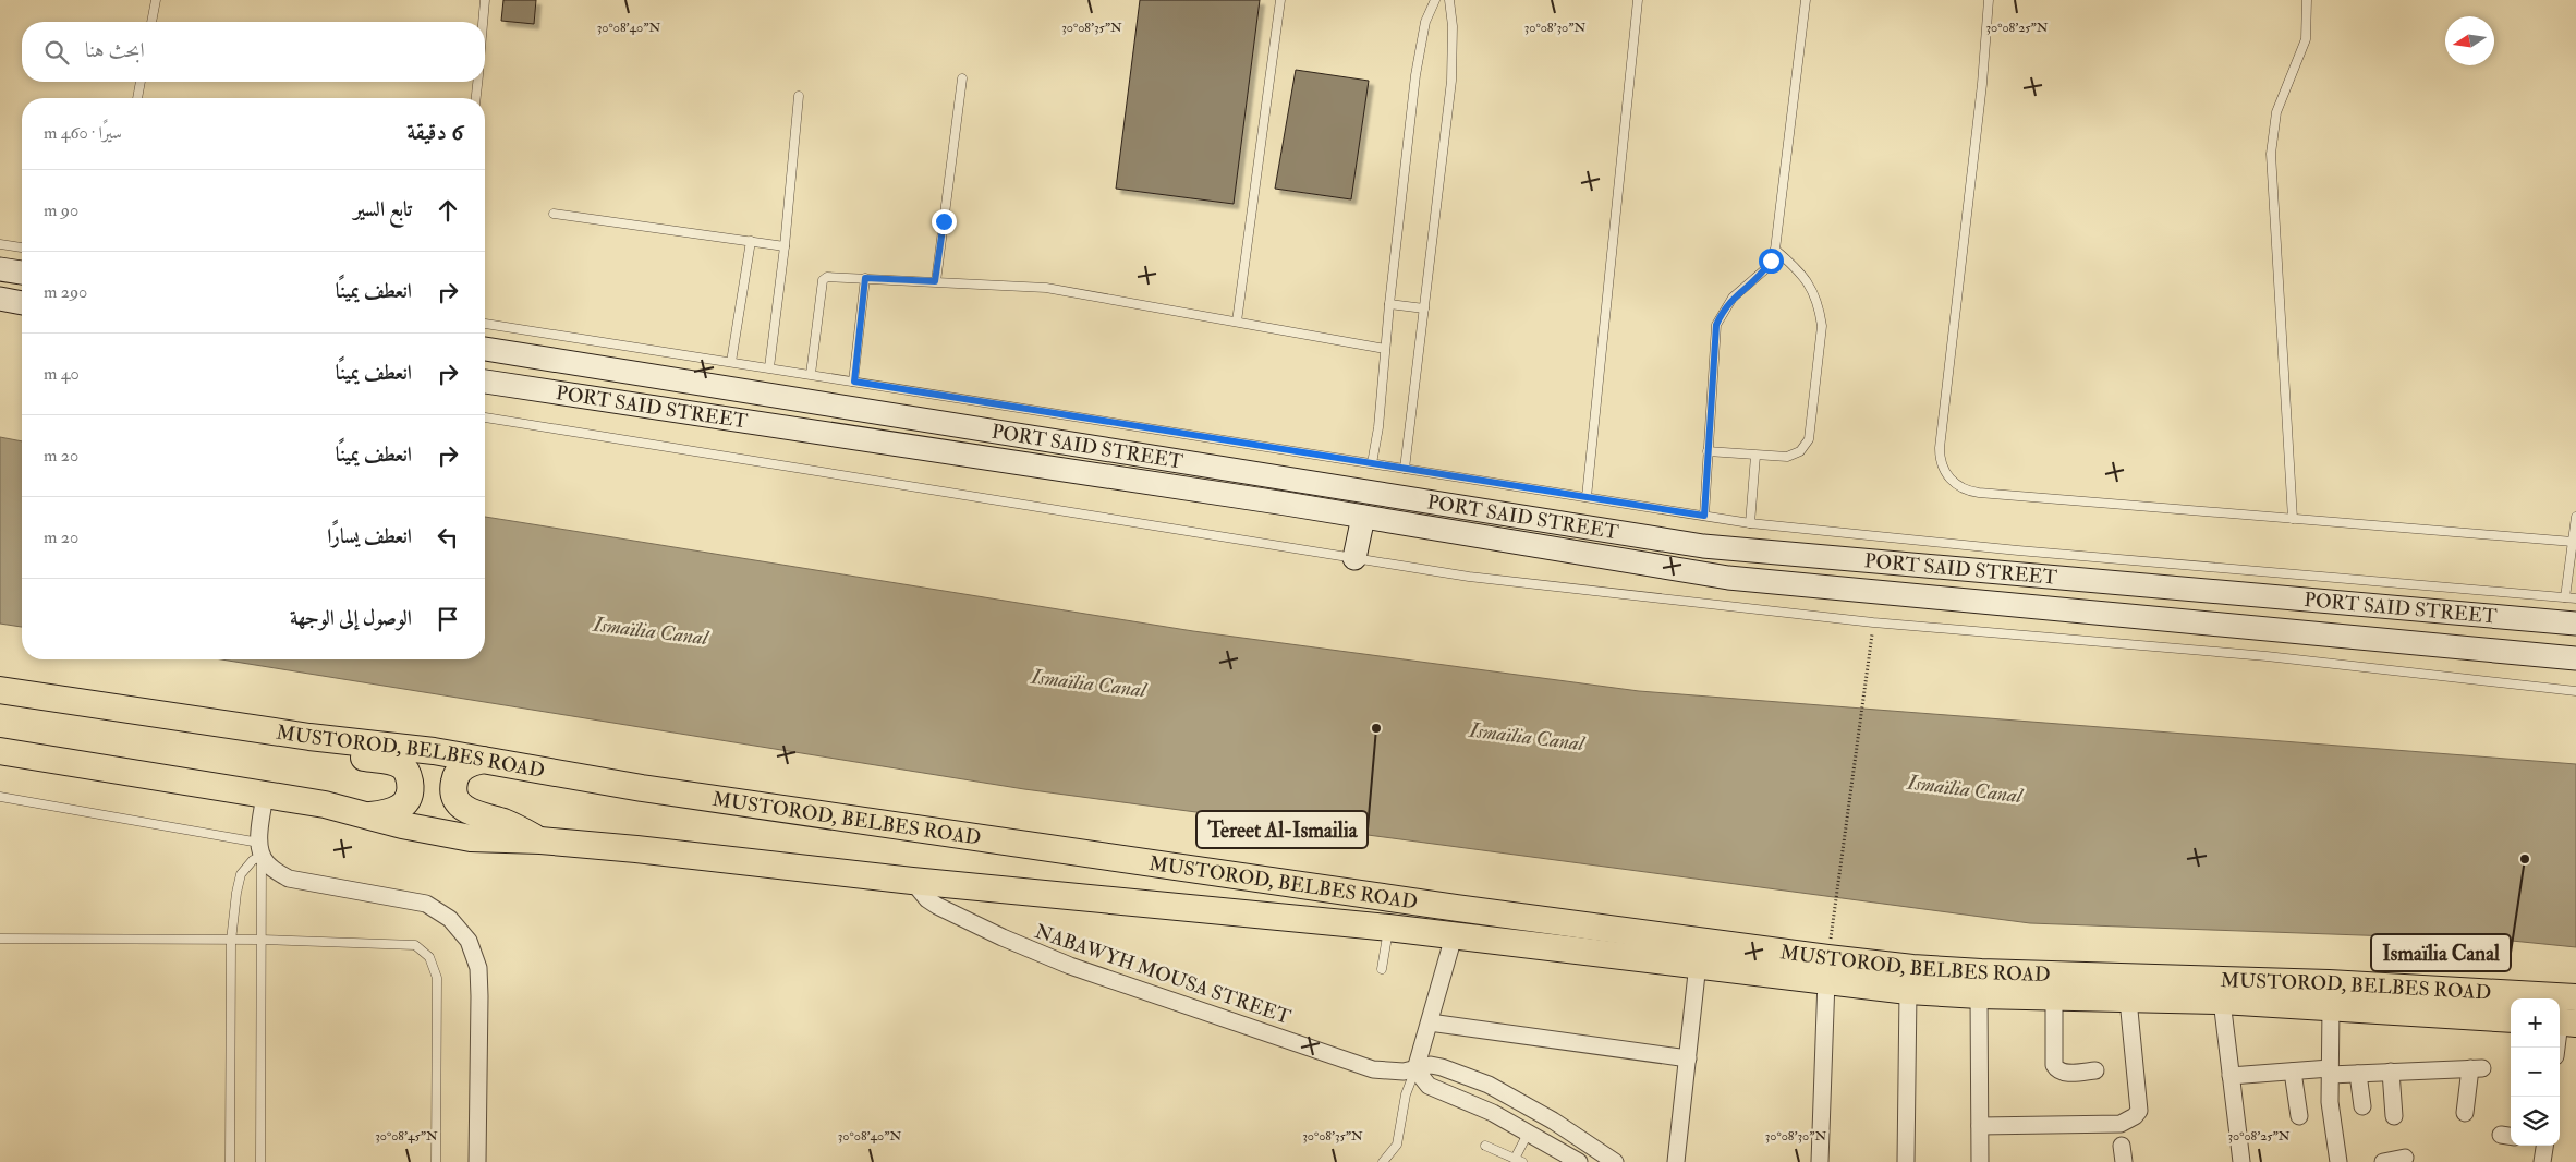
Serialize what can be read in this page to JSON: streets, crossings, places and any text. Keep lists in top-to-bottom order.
{
  "streets": {
    "main road": ["PORT SAID STREET", "MUSTOROD, BELBES ROAD"],
    "street": ["NABAWYH MOUSA STREET"]
  },
  "crossings": [
    ["MUSTOROD, BELBES ROAD", "NABAWYH MOUSA STREET"]
  ],
  "water": ["Ismaïlia Canal"],
  "places": ["Tereet Al-Ismailia", "Ismaïlia Canal"],
  "north": "left",
  "page": {
    "search": "ابحث هنا",
    "heading": ["6 دقيقة", "سيرًا · 460 m"],
    "list": [
      ["تابع السير", "90 m"],
      ["انعطف يمينًا", "290 m"],
      ["انعطف يمينًا", "40 m"],
      ["انعطف يمينًا", "20 m"],
      ["انعطف يسارًا", "20 m"],
      "الوصول إلى الوجهة"
    ],
    "map_buttons": ["+", "−"]
  },
  "coordinates": [
    "30°08'40\"N",
    "30°08'35\"N",
    "30°08'30\"N",
    "30°08'25\"N",
    "30°08'45\"N"
  ]
}
